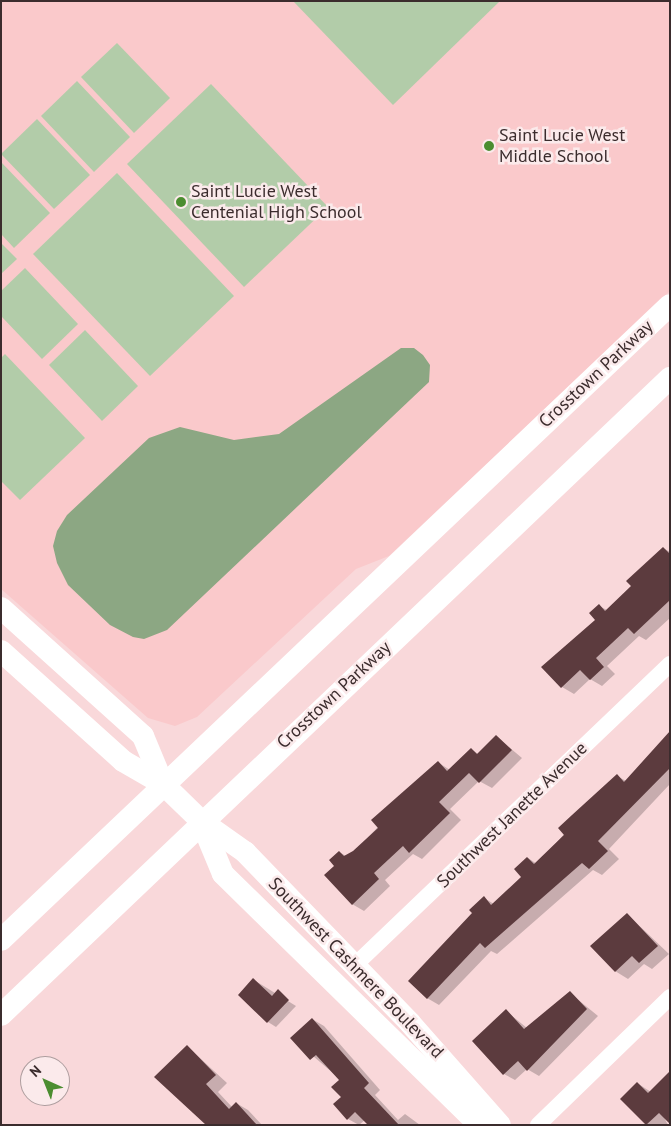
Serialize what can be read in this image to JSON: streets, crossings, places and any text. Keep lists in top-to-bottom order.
{
  "streets": {
    "main road": ["Crosstown Parkway", "Southwest Cashmere Boulevard"],
    "street": ["Southwest Janette Avenue"]
  },
  "crossings": [
    ["Crosstown Parkway", "Southwest Cashmere Boulevard"],
    ["Southwest Janette Avenue", "Southwest Cashmere Boulevard"]
  ],
  "places": ["Saint Lucie West Middle School", "Saint Lucie West Centenial High School"],
  "north": "top left"
}
